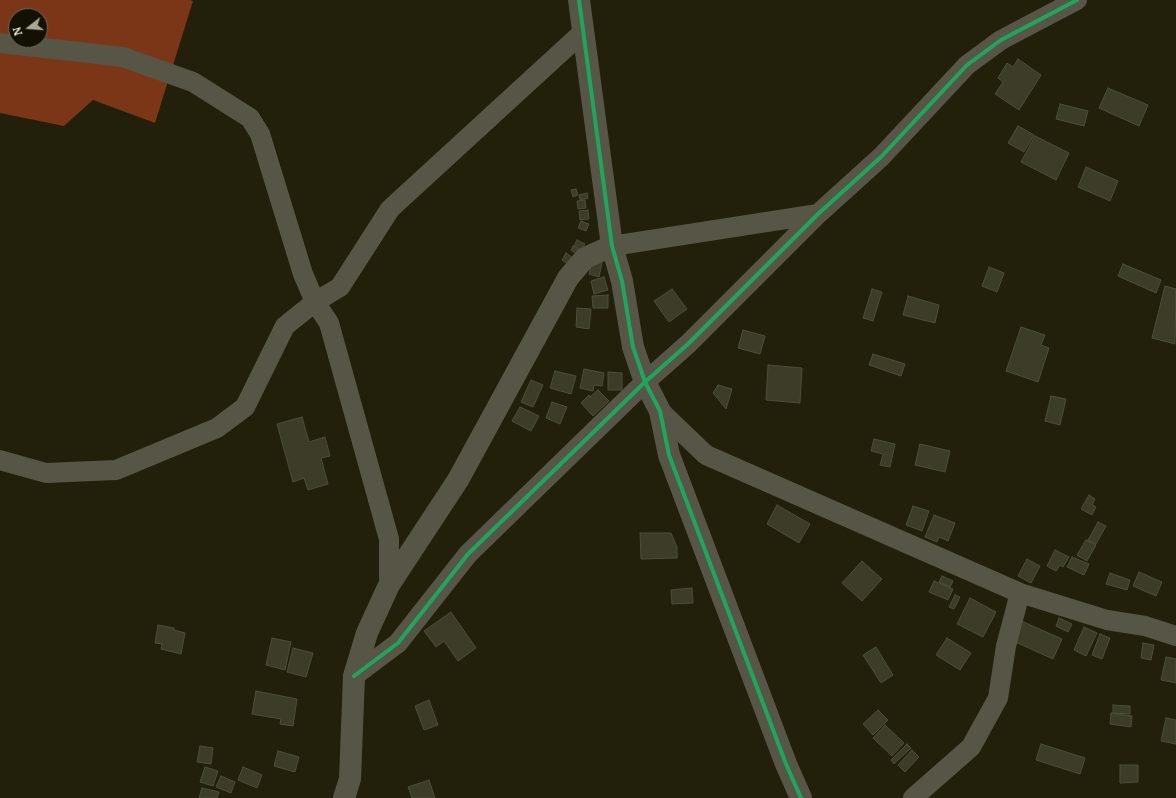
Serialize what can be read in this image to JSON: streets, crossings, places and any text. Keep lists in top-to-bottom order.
{
  "north": "left"
}
